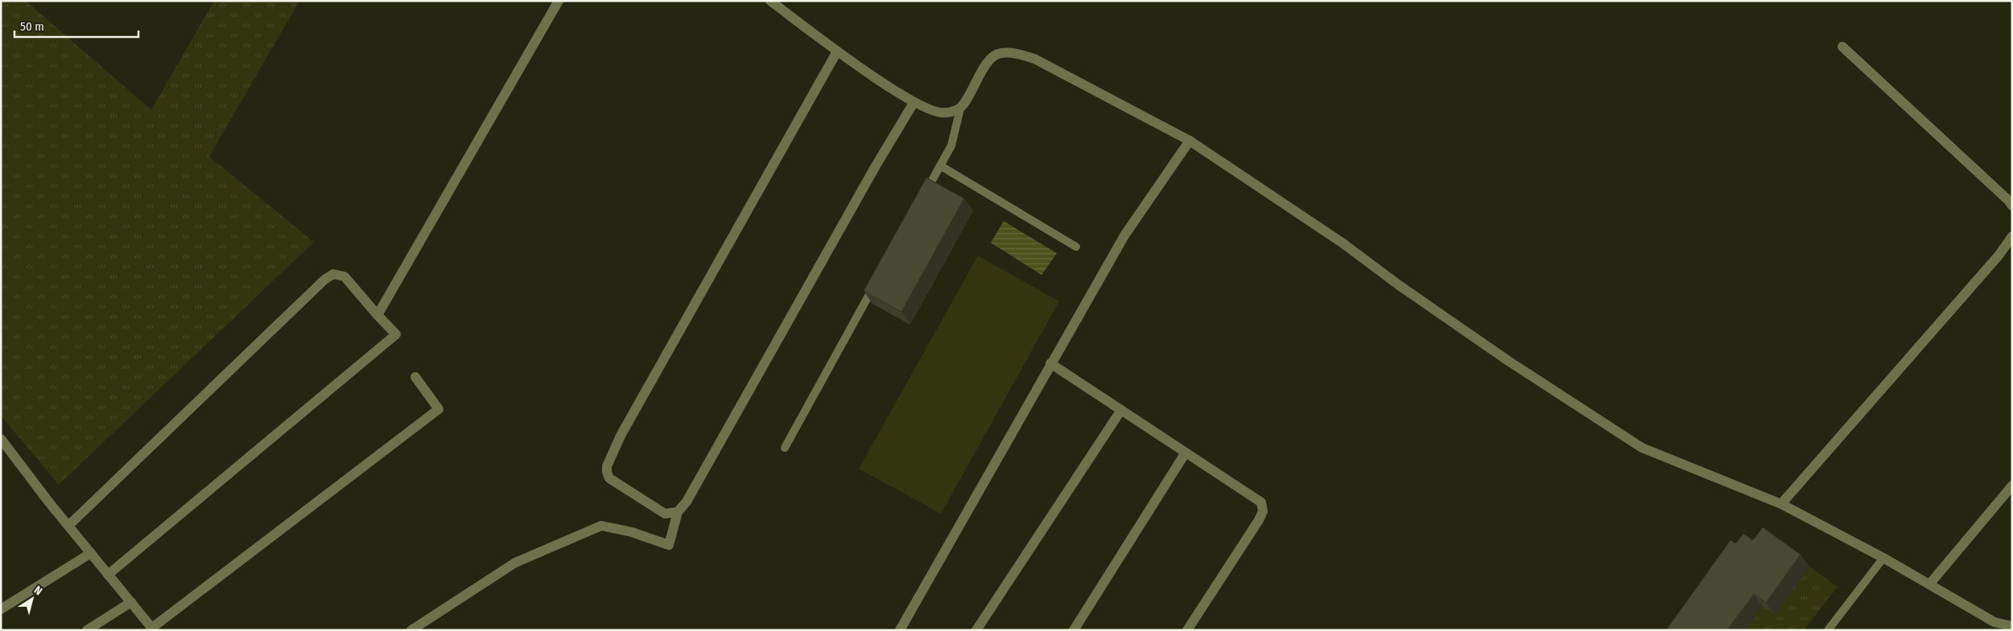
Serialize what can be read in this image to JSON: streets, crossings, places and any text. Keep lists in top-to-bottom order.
{
  "scale_bar": "50 m",
  "north": "top right"
}
